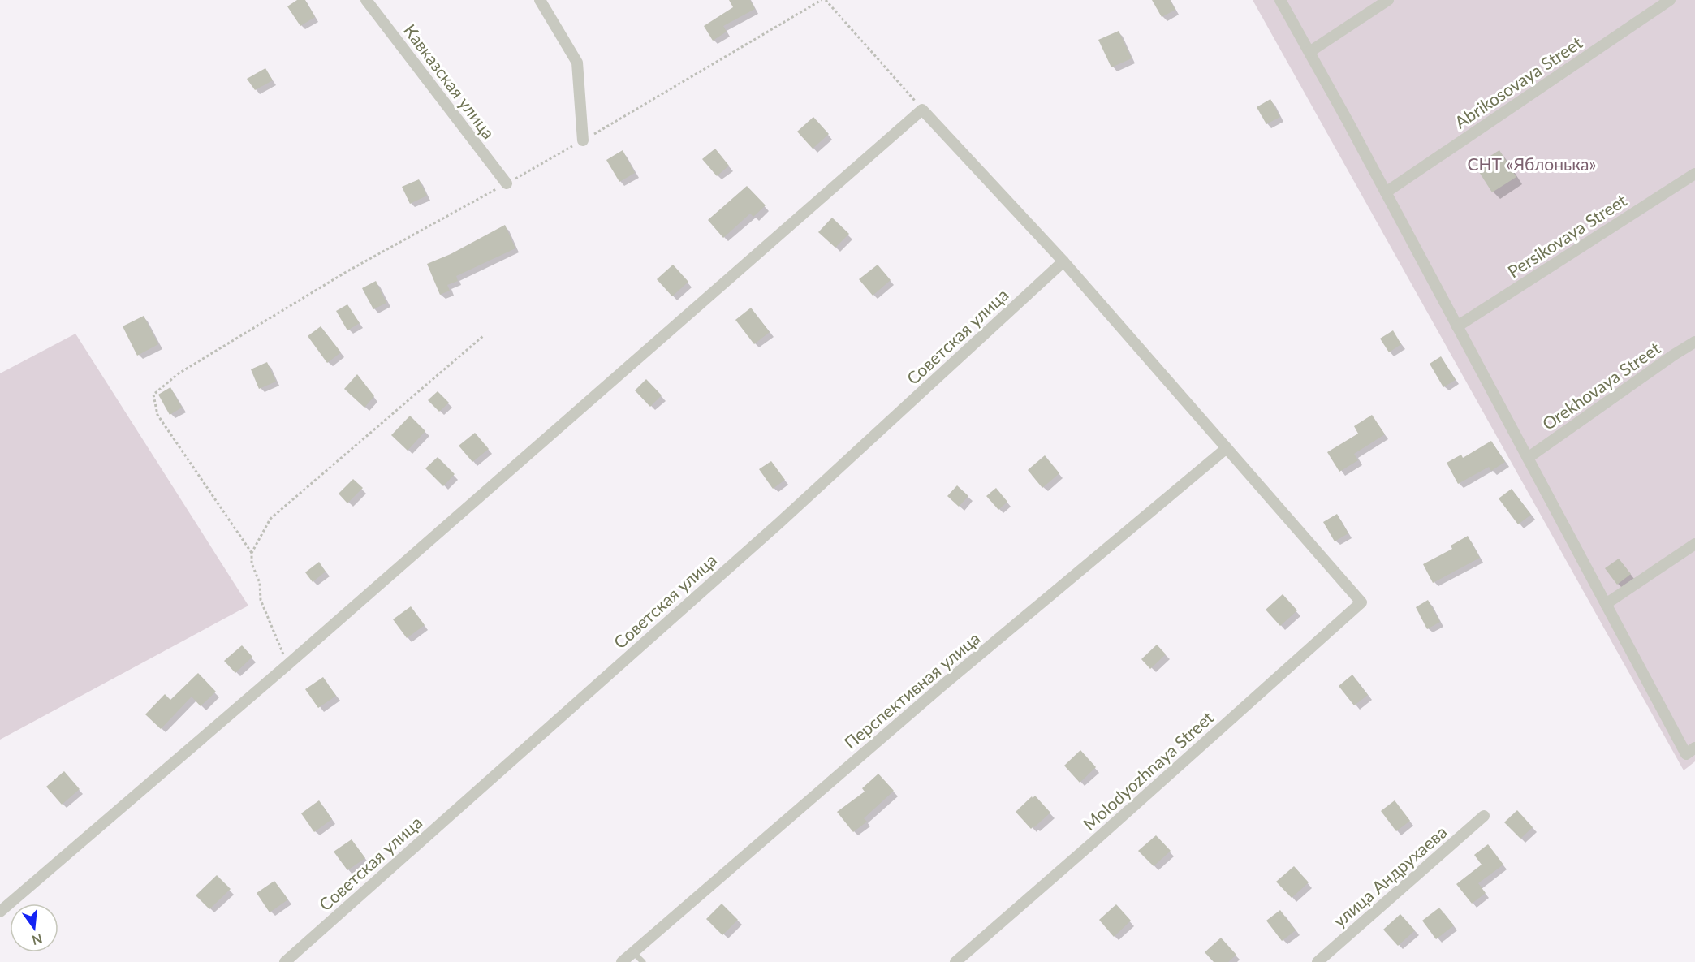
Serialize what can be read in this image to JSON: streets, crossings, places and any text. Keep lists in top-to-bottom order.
{
  "streets": {
    "street": [
      "Кавказская улица",
      "Abrikosovaya Street",
      "Persikovaya Street",
      "Советская улица",
      "Orekhovaya Street",
      "Перспективная улица",
      "Molodyozhnaya Street",
      "улица Андрухаева"
    ]
  },
  "crossings": [
    ["Перспективная улица", "Molodyozhnaya Street"]
  ],
  "parks": ["СНТ «Яблонька»"],
  "north": "bottom"
}
